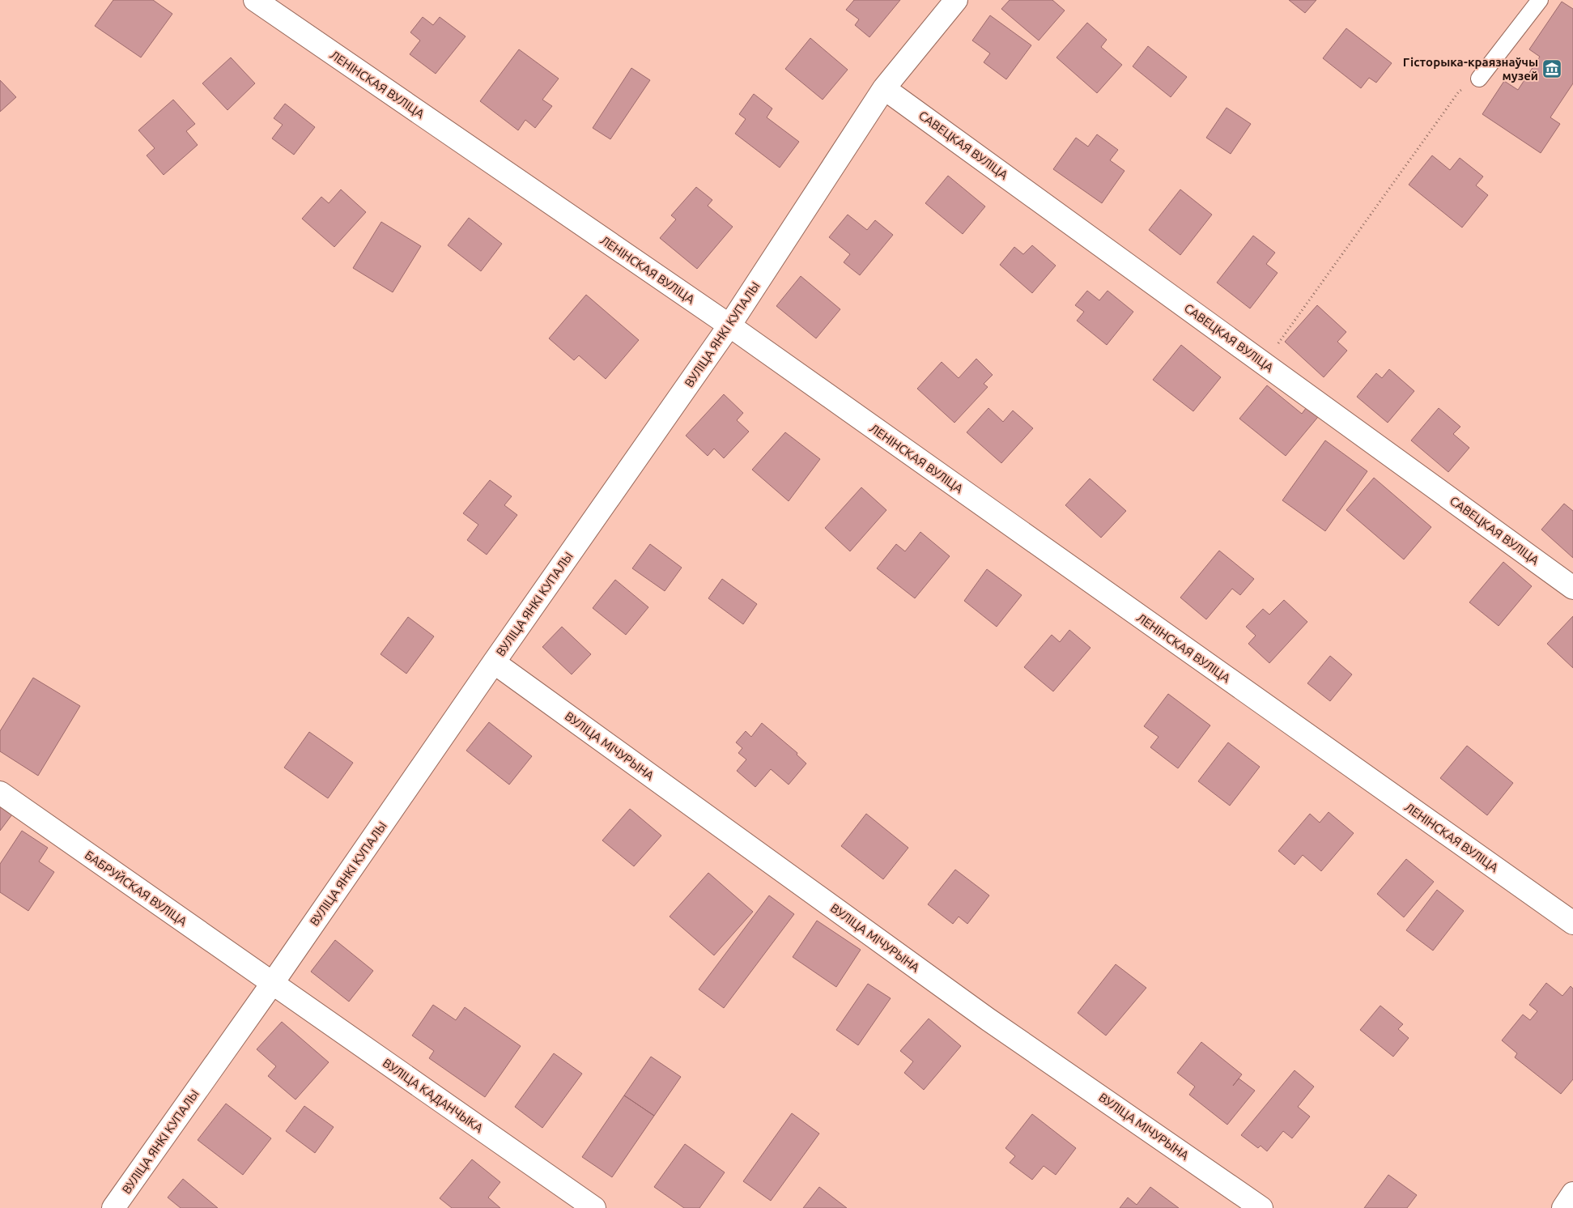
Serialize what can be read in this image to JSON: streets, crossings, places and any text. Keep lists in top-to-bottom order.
{
  "streets": {
    "street": [
      "ЛЕНІНСКАЯ ВУЛІЦА",
      "САВЕЦКАЯ ВУЛІЦА",
      "ВУЛІЦА ЯНКІ КУПАЛЫ",
      "ВУЛІЦА МІЧУРЫНА",
      "БАБРУЙСКАЯ ВУЛІЦА",
      "ВУЛІЦА КАДАНЧЫКА"
    ]
  },
  "crossings": [
    ["ЛЕНІНСКАЯ ВУЛІЦА", "ВУЛІЦА ЯНКІ КУПАЛЫ"],
    ["САВЕЦКАЯ ВУЛІЦА", "ВУЛІЦА ЯНКІ КУПАЛЫ"],
    ["ВУЛІЦА ЯНКІ КУПАЛЫ", "ВУЛІЦА МІЧУРЫНА"],
    ["ВУЛІЦА ЯНКІ КУПАЛЫ", "БАБРУЙСКАЯ ВУЛІЦА"],
    ["ВУЛІЦА ЯНКІ КУПАЛЫ", "ВУЛІЦА КАДАНЧЫКА"],
    ["БАБРУЙСКАЯ ВУЛІЦА", "ВУЛІЦА КАДАНЧЫКА"]
  ],
  "places": {
    "museum": ["Гісторыка-краязнаўчы музей"]
  }
}
